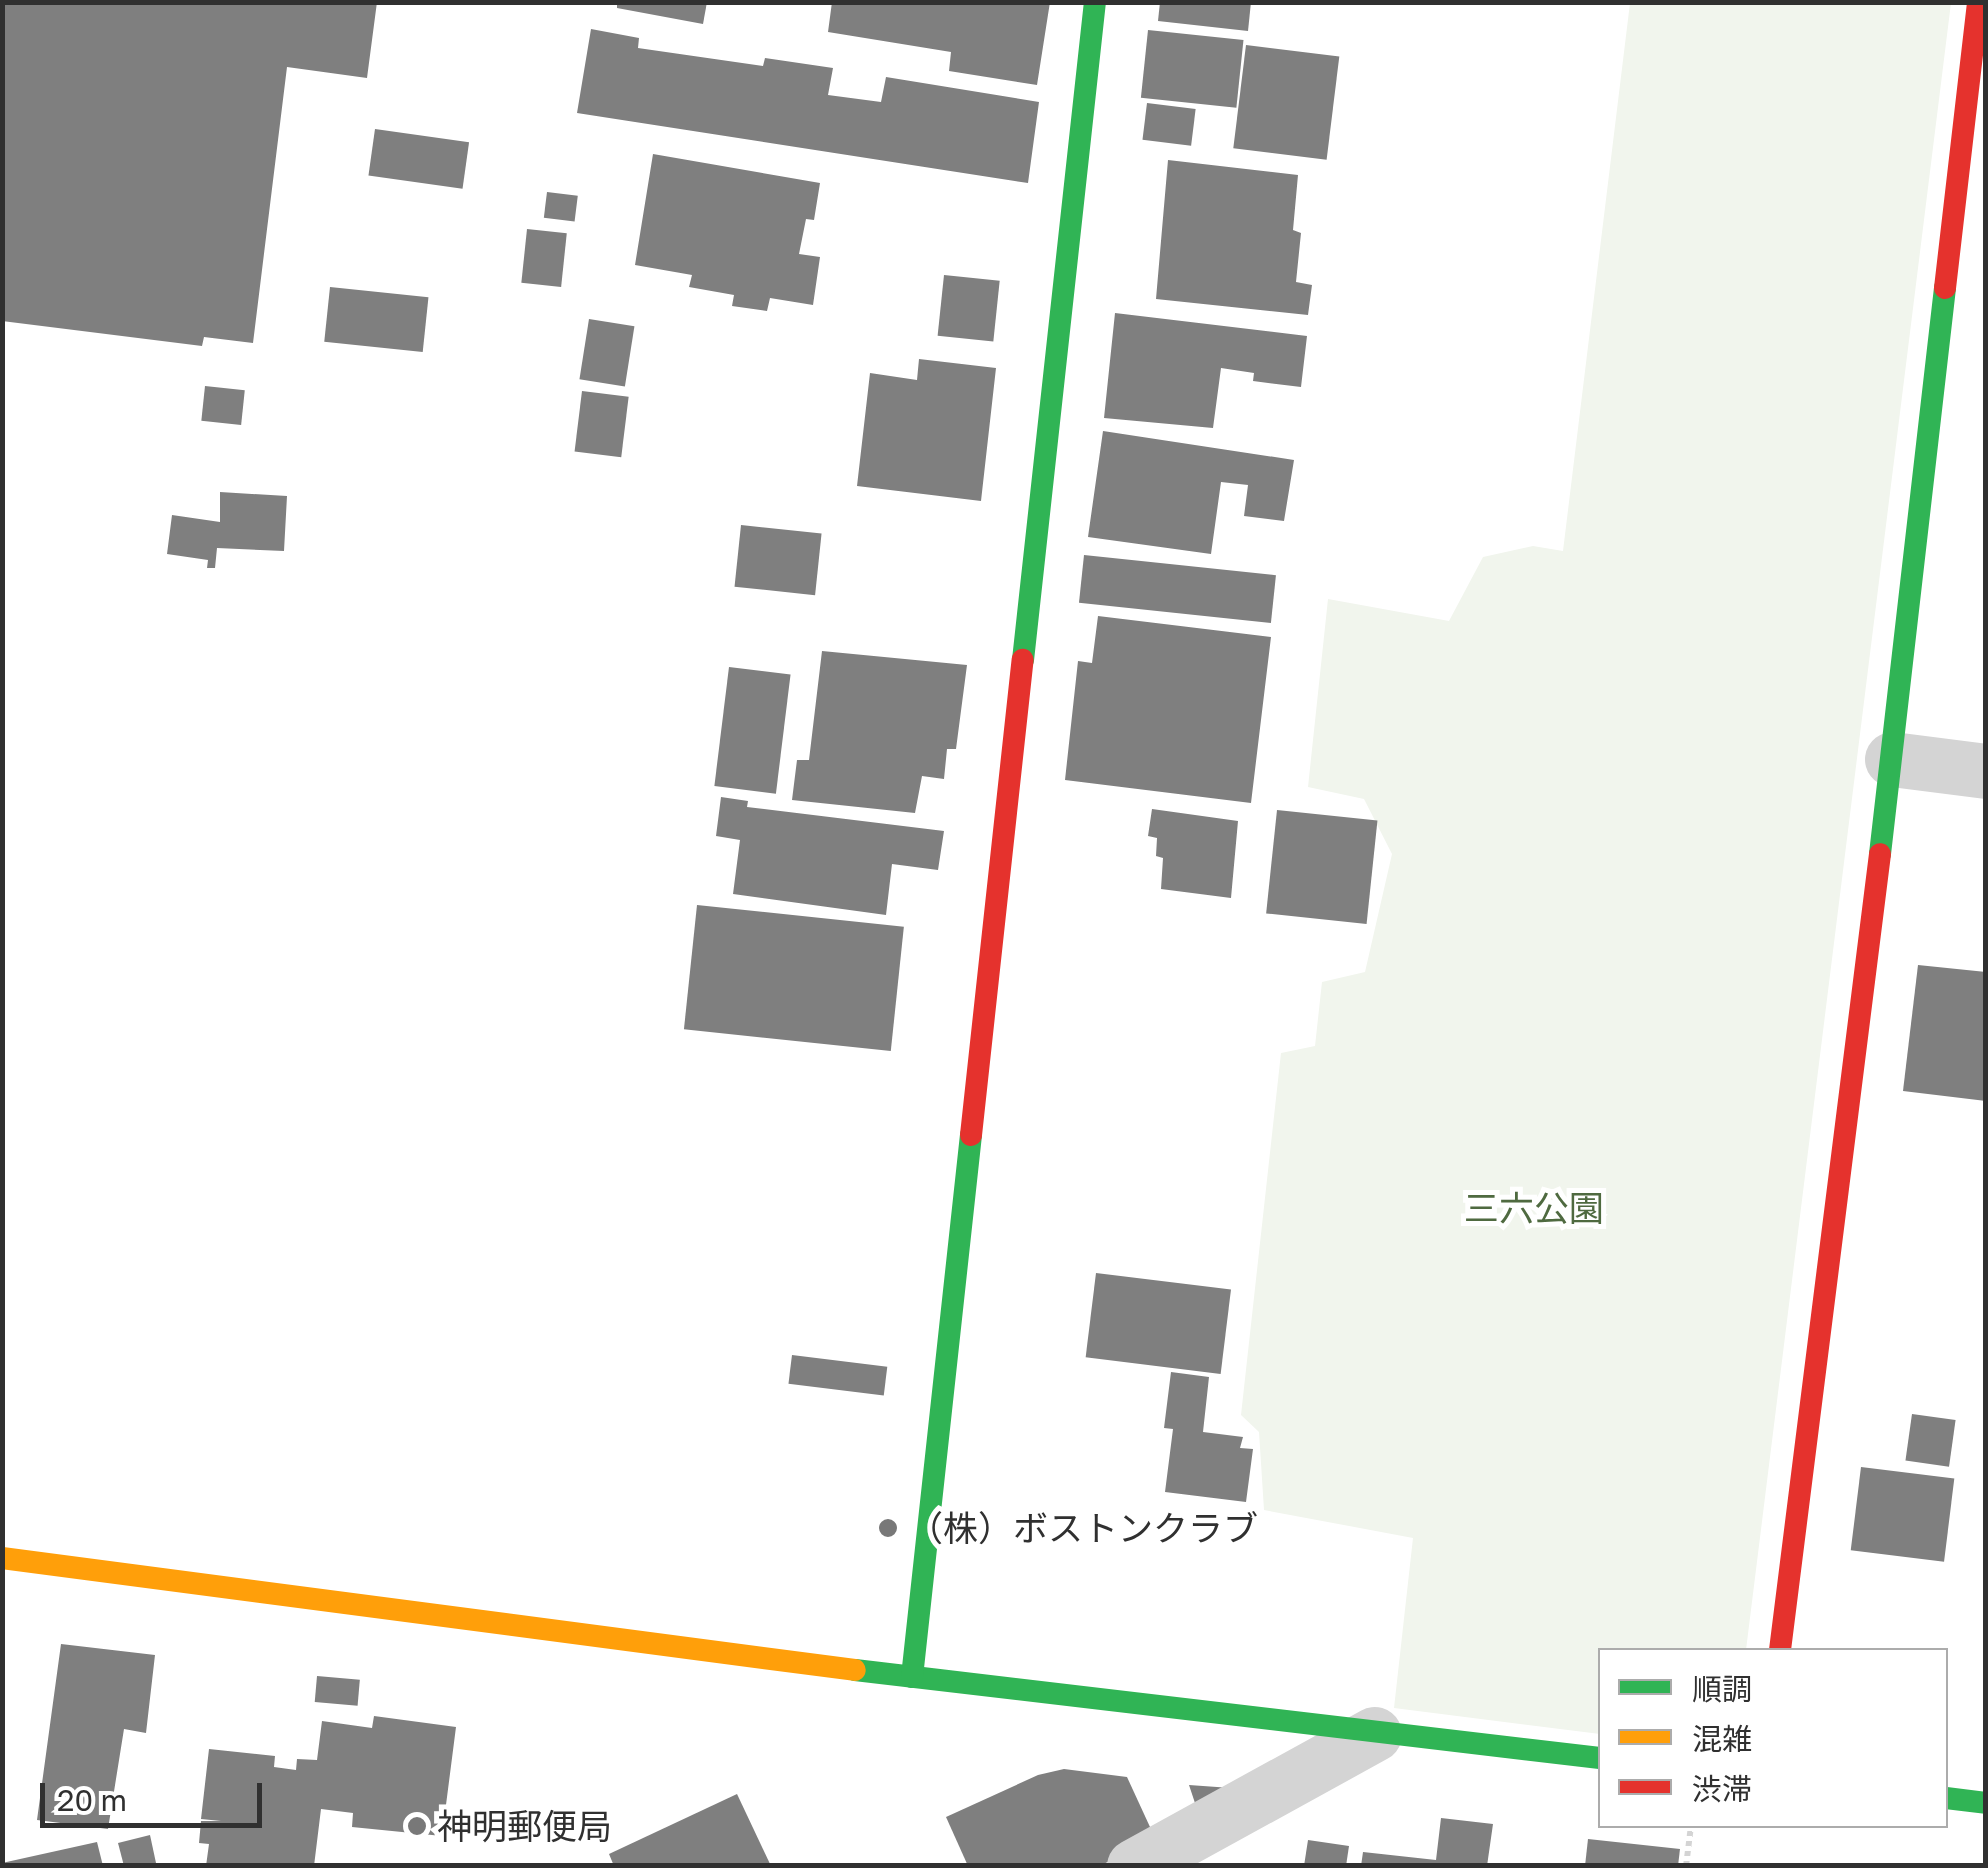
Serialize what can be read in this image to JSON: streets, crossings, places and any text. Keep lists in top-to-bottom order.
{
  "parks": ["三六公園"],
  "places": ["（株）ボストンクラブ", "神明郵便局"],
  "legend": ["順調", "混雑", "渋滞"],
  "scale_bar": "20 m"
}
